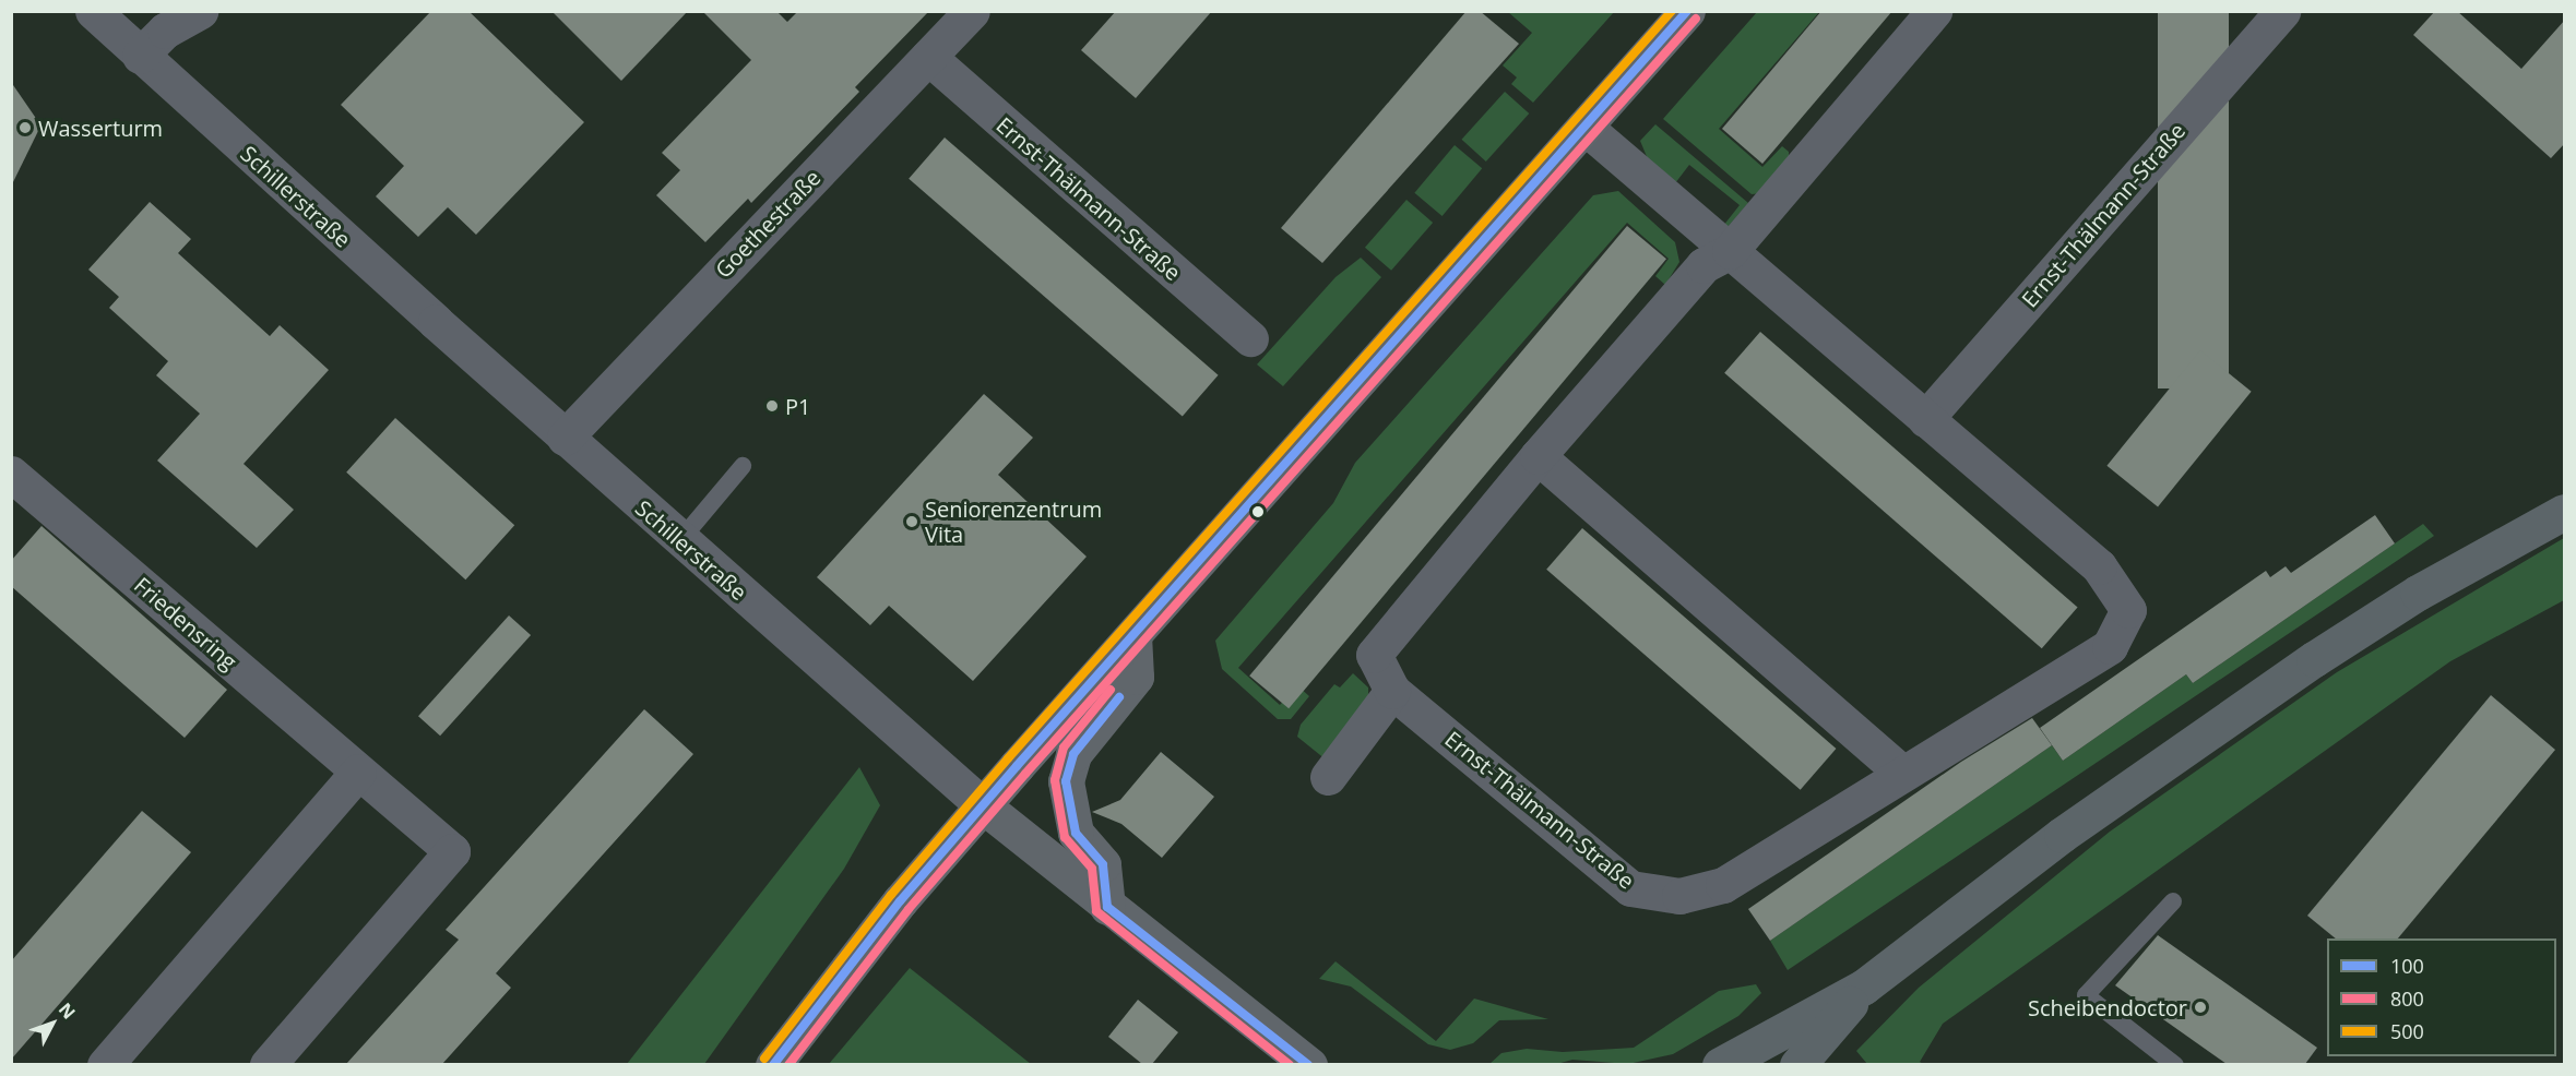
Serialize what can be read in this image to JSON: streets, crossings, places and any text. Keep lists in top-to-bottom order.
{
  "streets": {
    "main road": ["Schillerstraße"],
    "street": ["Ernst-Thälmann-Straße", "Goethestraße", "Friedensring"]
  },
  "crossings": [
    ["Schillerstraße", "Goethestraße"],
    ["Ernst-Thälmann-Straße", "Goethestraße"]
  ],
  "places": [
    "Wasserturm",
    "P1",
    "Seniorenzentrum Vita",
    "Scheibendoctor"
  ],
  "lines": ["transit line 100", "transit line 500", "transit line 800"],
  "legend": ["100", "800", "500"],
  "north": "top right"
}
